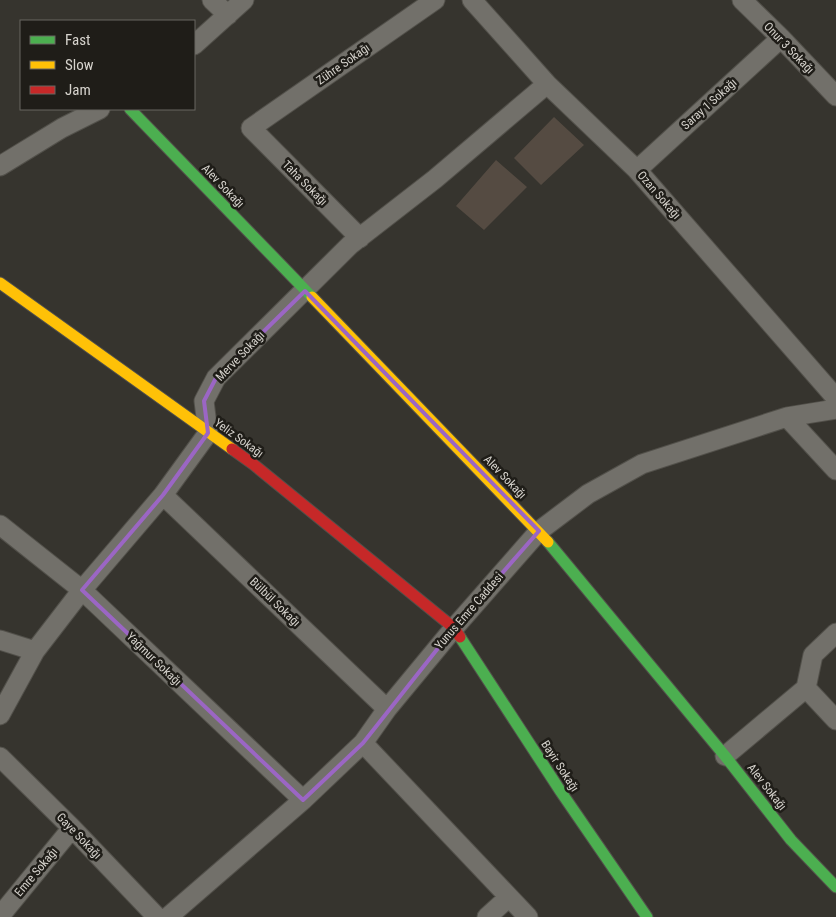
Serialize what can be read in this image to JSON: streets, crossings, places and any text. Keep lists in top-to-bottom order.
{
  "streets": {
    "street": [
      "Onur 3 Sokağı",
      "Zühre Sokağı",
      "Saray 1 Sokağı",
      "Taha Sokağı",
      "Alev Sokağı",
      "Ozan Sokağı",
      "Merve Sokağı",
      "Yeliz Sokağı",
      "Bülbül Sokağı",
      "Yunus Emre Caddesi",
      "Yağmur Sokağı",
      "Bayir Sokağı",
      "Gaye Sokağı",
      "Emre Sokağı"
    ]
  },
  "crossings": [
    ["Onur 3 Sokağı", "Saray 1 Sokağı"],
    ["Zühre Sokağı", "Taha Sokağı"],
    ["Saray 1 Sokağı", "Ozan Sokağı"],
    ["Taha Sokağı", "Merve Sokağı"],
    ["Alev Sokağı", "Merve Sokağı"],
    ["Alev Sokağı", "Yunus Emre Caddesi"],
    ["Ozan Sokağı", "Merve Sokağı"],
    ["Merve Sokağı", "Yeliz Sokağı"],
    ["Yeliz Sokağı", "Yunus Emre Caddesi"],
    ["Yeliz Sokağı", "Bayir Sokağı"],
    ["Bülbül Sokağı", "Yunus Emre Caddesi"],
    ["Yunus Emre Caddesi", "Yağmur Sokağı"],
    ["Yunus Emre Caddesi", "Bayir Sokağı"],
    ["Gaye Sokağı", "Emre Sokağı"]
  ],
  "legend": ["Fast", "Slow", "Jam"]
}
